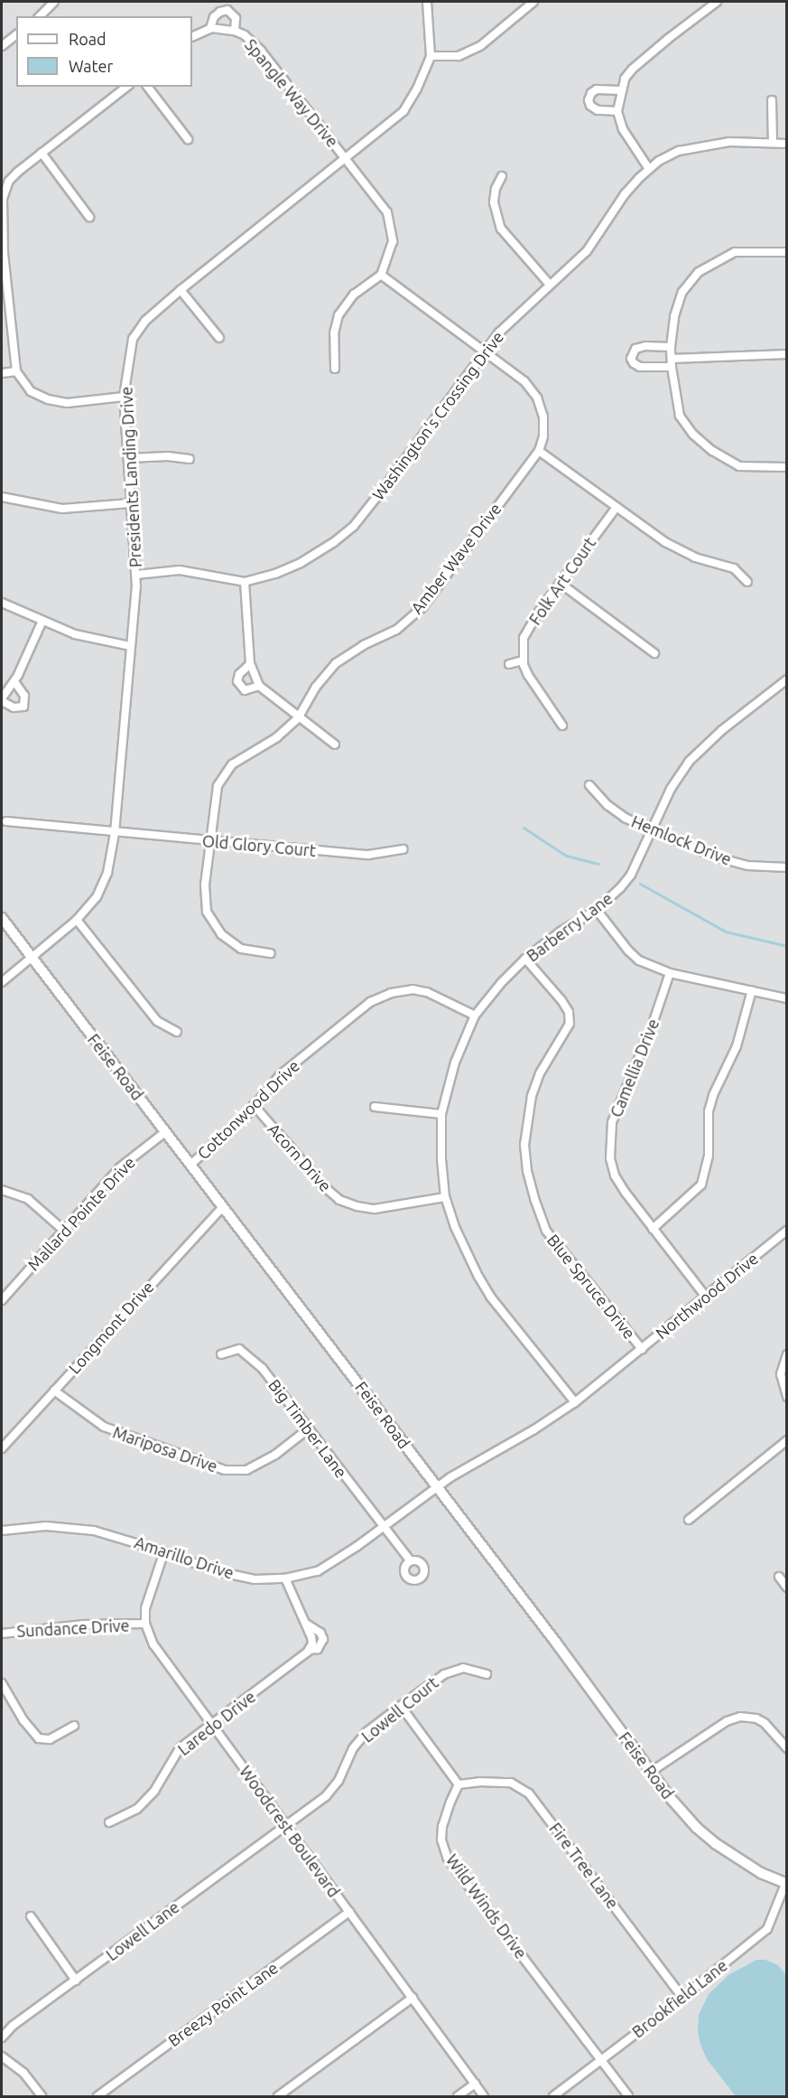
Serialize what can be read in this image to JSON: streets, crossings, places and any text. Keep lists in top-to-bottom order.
{
  "streets": {
    "main road": ["Feise Road"],
    "street": [
      "Spangle Way Drive",
      "Washington's Crossing Drive",
      "Presidents Landing Drive",
      "Amber Wave Drive",
      "Folk Art Court",
      "Hemlock Drive",
      "Old Glory Court",
      "Barberry Lane",
      "Camellia Drive",
      "Cottonwood Drive",
      "Acorn Drive",
      "Mallard Pointe Drive",
      "Blue Spruce Drive",
      "Northwood Drive",
      "Longmont Drive",
      "Big Timber Lane",
      "Mariposa Drive",
      "Amarillo Drive",
      "Sundance Drive",
      "Lowell Court",
      "Laredo Drive",
      "Woodcrest Boulevard",
      "Fire Tree Lane",
      "Wild Winds Drive",
      "Lowell Lane",
      "Brookfield Lane",
      "Breezy Point Lane"
    ]
  },
  "crossings": [
    ["Spangle Way Drive", "Presidents Landing Drive"],
    ["Spangle Way Drive", "Amber Wave Drive"],
    ["Washington's Crossing Drive", "Presidents Landing Drive"],
    ["Washington's Crossing Drive", "Amber Wave Drive"],
    ["Presidents Landing Drive", "Old Glory Court"],
    ["Presidents Landing Drive", "Feise Road"],
    ["Amber Wave Drive", "Old Glory Court"],
    ["Hemlock Drive", "Barberry Lane"],
    ["Barberry Lane", "Cottonwood Drive"],
    ["Barberry Lane", "Acorn Drive"],
    ["Barberry Lane", "Blue Spruce Drive"],
    ["Barberry Lane", "Northwood Drive"],
    ["Feise Road", "Cottonwood Drive"],
    ["Feise Road", "Mallard Pointe Drive"],
    ["Feise Road", "Northwood Drive"],
    ["Feise Road", "Longmont Drive"],
    ["Feise Road", "Amarillo Drive"],
    ["Feise Road", "Brookfield Lane"],
    ["Camellia Drive", "Northwood Drive"],
    ["Cottonwood Drive", "Acorn Drive"],
    ["Blue Spruce Drive", "Northwood Drive"],
    ["Northwood Drive", "Amarillo Drive"],
    ["Longmont Drive", "Mariposa Drive"],
    ["Big Timber Lane", "Mariposa Drive"],
    ["Big Timber Lane", "Amarillo Drive"],
    ["Amarillo Drive", "Laredo Drive"],
    ["Amarillo Drive", "Woodcrest Boulevard"],
    ["Sundance Drive", "Woodcrest Boulevard"],
    ["Lowell Court", "Woodcrest Boulevard"],
    ["Lowell Court", "Lowell Lane"],
    ["Laredo Drive", "Woodcrest Boulevard"],
    ["Woodcrest Boulevard", "Lowell Lane"],
    ["Woodcrest Boulevard", "Breezy Point Lane"],
    ["Fire Tree Lane", "Wild Winds Drive"],
    ["Fire Tree Lane", "Brookfield Lane"],
    ["Wild Winds Drive", "Brookfield Lane"]
  ],
  "legend": ["Road", "Water"]
}
